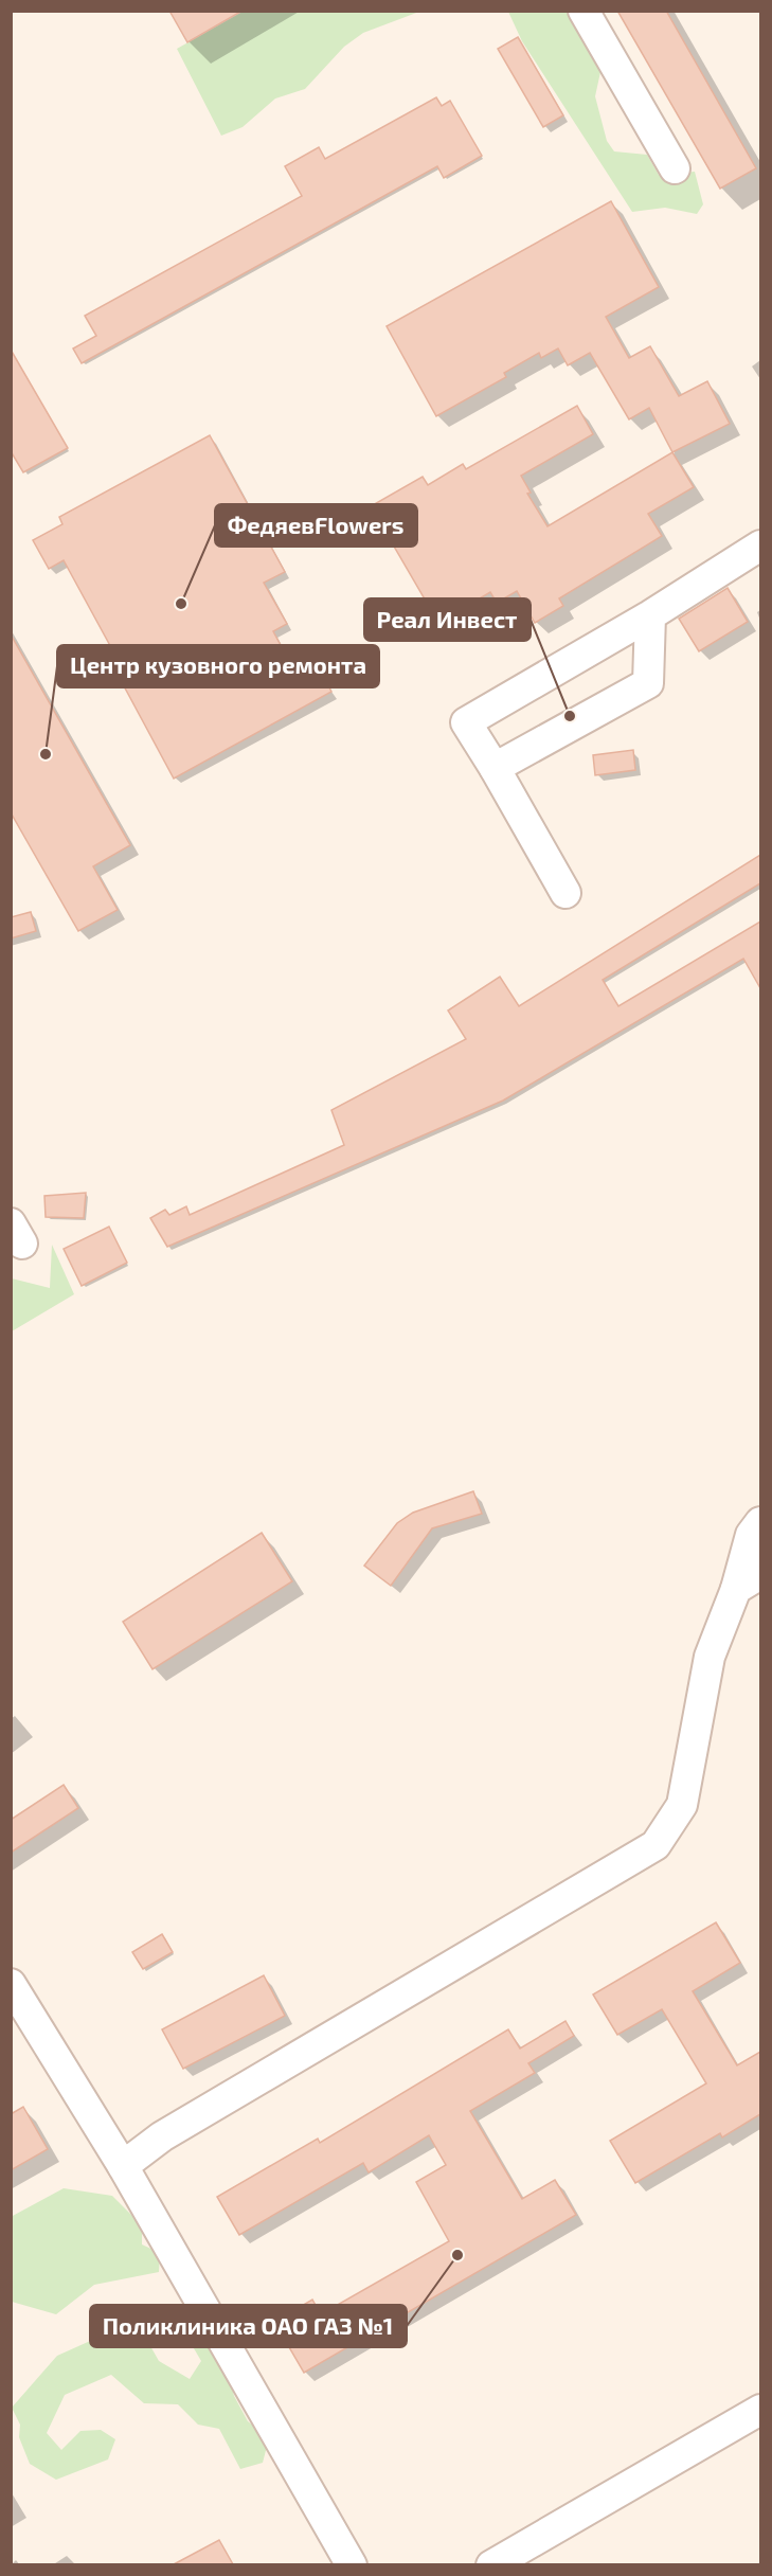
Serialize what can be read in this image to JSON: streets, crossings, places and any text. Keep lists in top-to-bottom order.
{
  "places": [
    "ФедяевFlowers",
    "Реал Инвест",
    "Центр кузовного ремонта",
    "Поликлиника ОАО ГАЗ №1"
  ]
}
